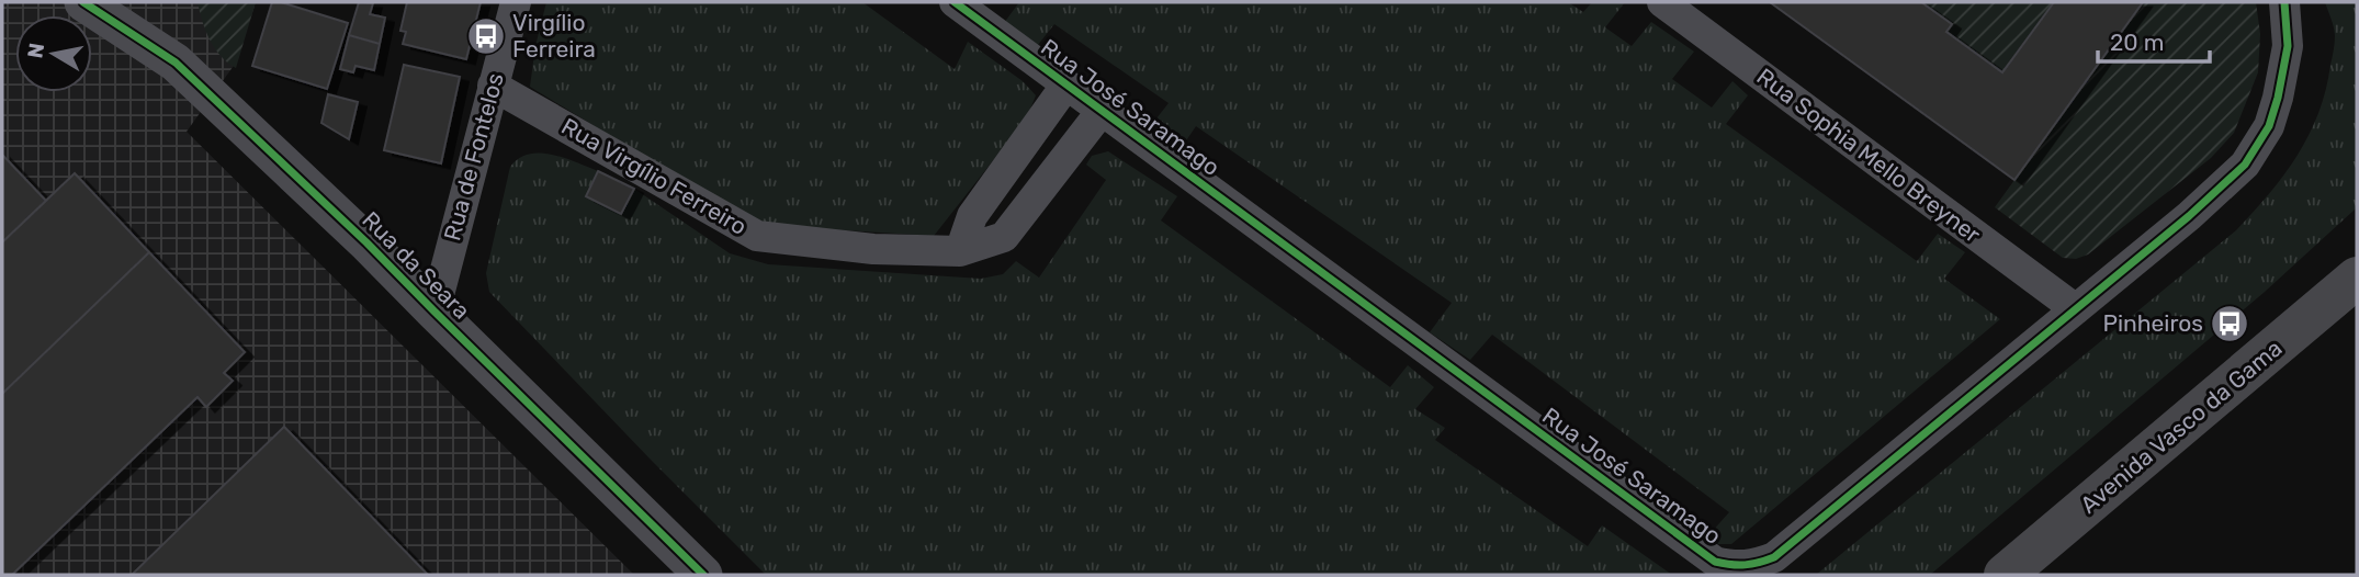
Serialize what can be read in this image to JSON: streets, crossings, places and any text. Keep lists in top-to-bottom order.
{
  "streets": {
    "main road": ["Avenida Vasco da Gama"],
    "street": [
      "Rua José Saramago",
      "Rua Sophia Mello Breyner",
      "Rua de Fontelos",
      "Rua Virgílio Ferreiro",
      "Rua da Seara"
    ]
  },
  "crossings": [
    ["Rua José Saramago", "Rua Sophia Mello Breyner"],
    ["Rua José Saramago", "Rua Virgílio Ferreiro"],
    ["Rua de Fontelos", "Rua Virgílio Ferreiro"],
    ["Rua de Fontelos", "Rua da Seara"]
  ],
  "places": {
    "bus stop": ["Virgílio Ferreira", "Pinheiros"]
  },
  "scale_bar": "20 m",
  "north": "left"
}
